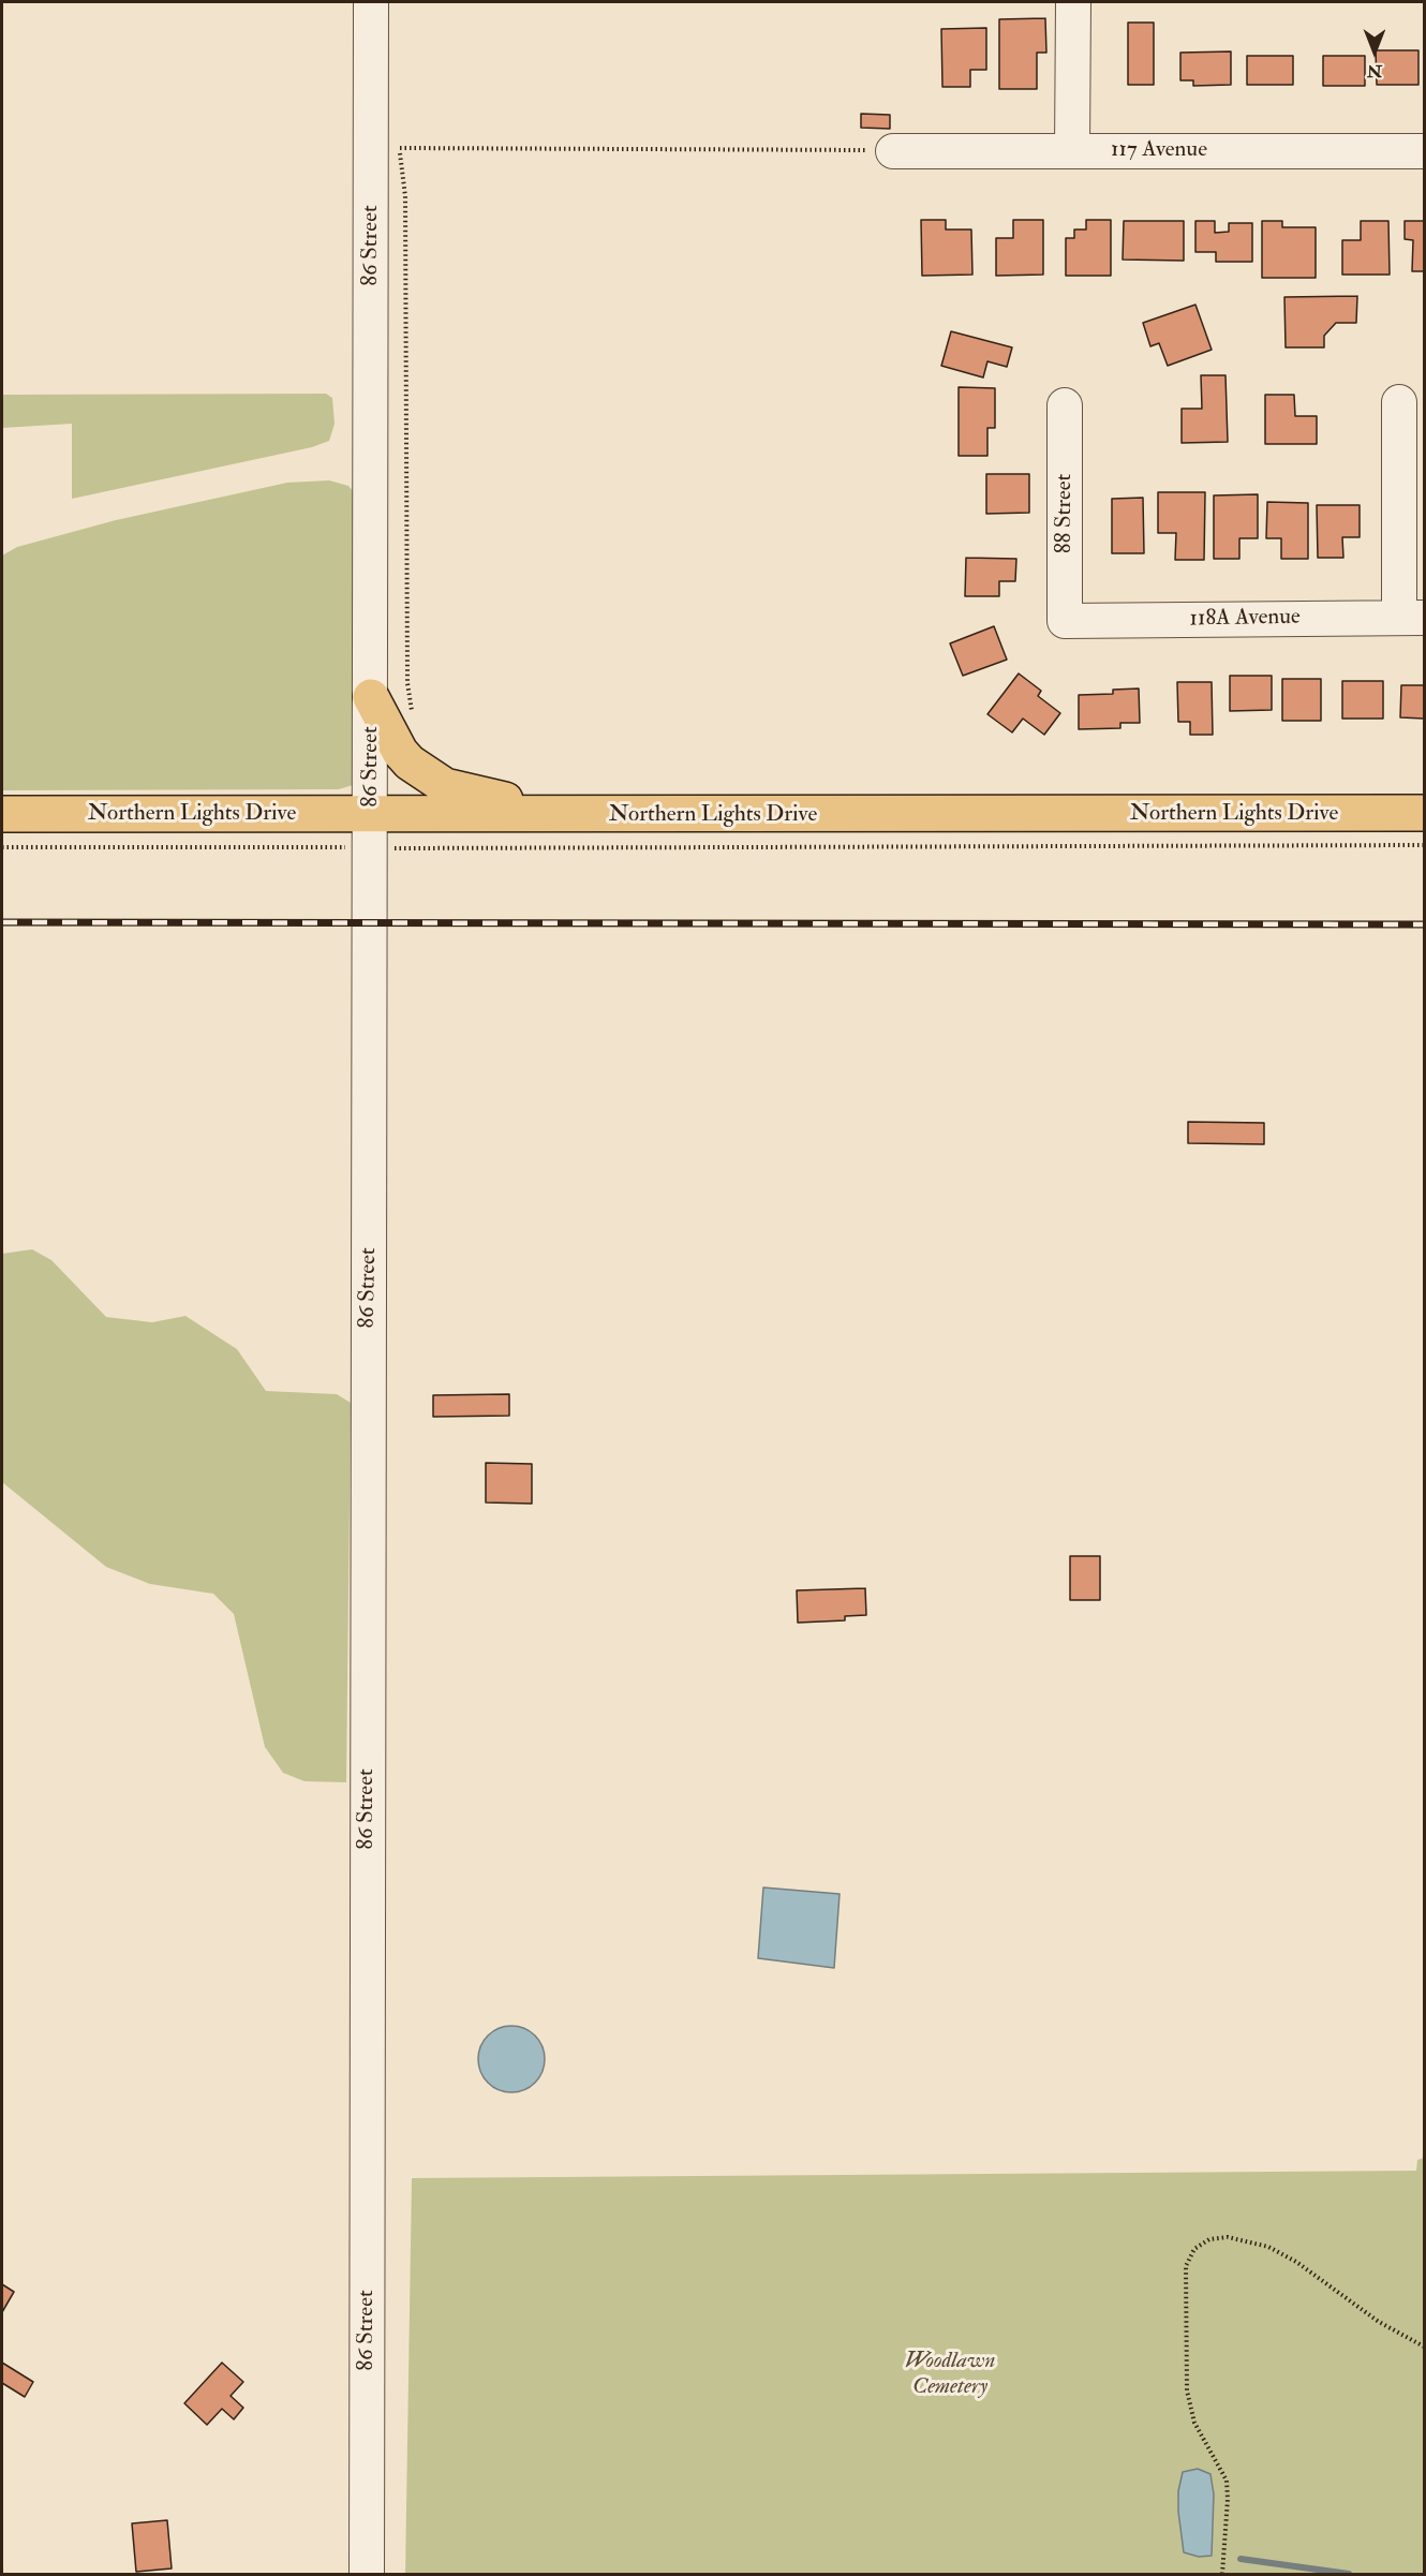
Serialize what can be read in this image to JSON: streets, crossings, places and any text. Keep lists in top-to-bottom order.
{
  "streets": {
    "main road": ["Northern Lights Drive"],
    "street": [
      "117 Avenue",
      "86 Street",
      "88 Street",
      "118A Avenue"
    ]
  },
  "crossings": [
    ["86 Street", "Northern Lights Drive"],
    ["88 Street", "118A Avenue"]
  ],
  "parks": ["Woodlawn Cemetery"],
  "north": "bottom"
}
